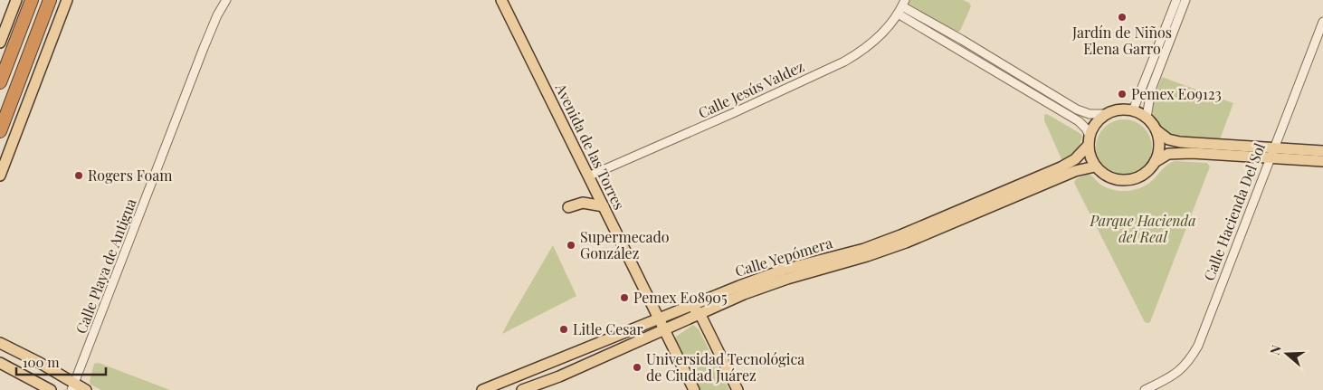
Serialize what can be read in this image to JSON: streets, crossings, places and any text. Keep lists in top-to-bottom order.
{
  "streets": {
    "main road": ["Avenida de las Torres", "Calle Yepómera"],
    "street": ["Calle Jesús Valdez", "Calle Hacienda Del Sol", "Calle Playa de Antigua"]
  },
  "crossings": [
    ["Calle Jesús Valdez", "Avenida de las Torres"],
    ["Avenida de las Torres", "Calle Yepómera"]
  ],
  "parks": ["Parque Hacienda del Real"],
  "places": [
    "Jardín de Niños Elena Garro",
    "Pemex E09123",
    "Rogers Foam",
    "Supermecado González",
    "Pemex E08905",
    "Litle Cesar",
    "Universidad Tecnológica de Ciudad Juárez"
  ],
  "scale_bar": "100 m",
  "north": "left"
}
